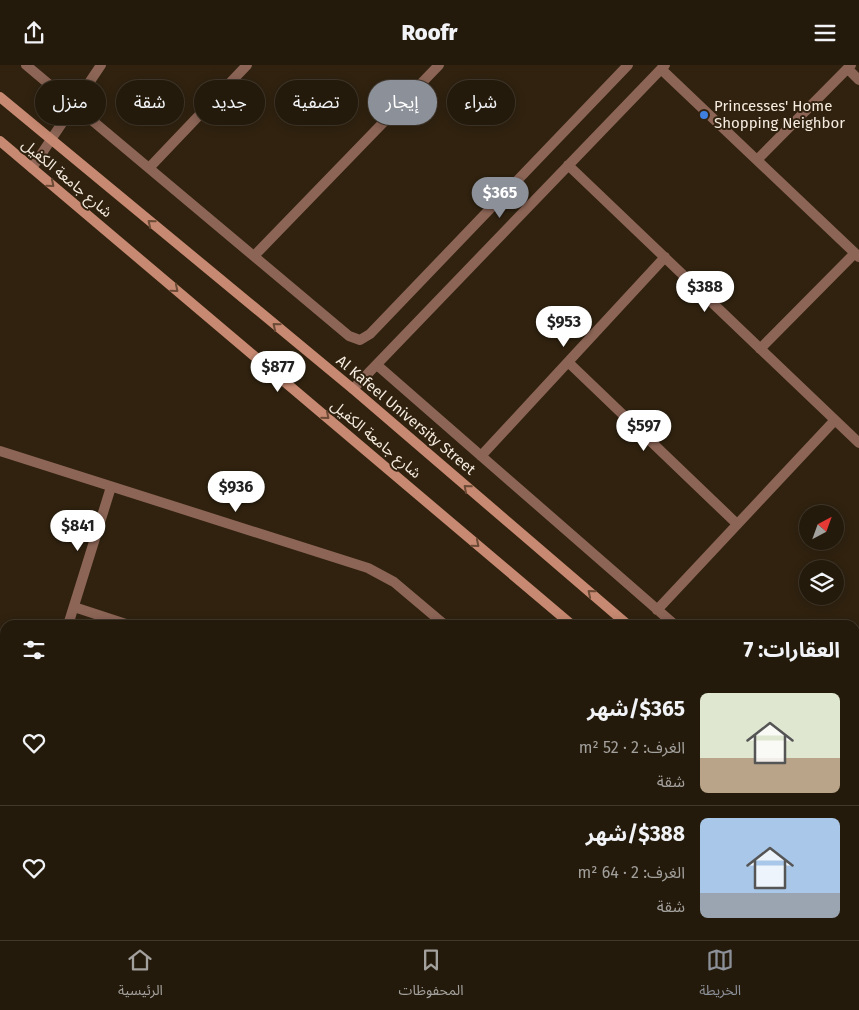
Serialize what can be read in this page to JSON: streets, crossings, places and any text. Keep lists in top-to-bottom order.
{
  "streets": {
    "main road": ["شارع جامعة الكفيل", "Al Kafeel University Street"]
  },
  "one_way": ["شارع جامعة الكفيل", "Al Kafeel University Street"],
  "places": ["Princesses' Home Shopping Neighbor"],
  "north": "top right",
  "page": {
    "header": "Roofr",
    "chip": [
      "شراء",
      "إيجار",
      "تصفية",
      "جديد",
      "شقة",
      "منزل"
    ],
    "price": [
      "$365",
      "$388",
      "$953",
      "$877",
      "$597",
      "$936",
      "$841"
    ],
    "heading": "العقارات: 7",
    "list": [
      {
        "name": "$365/شهر",
        "note": "الغرف: 2 · 52 m² · شقة"
      },
      {
        "name": "$388/شهر",
        "note": "الغرف: 2 · 64 m² · شقة"
      }
    ],
    "tabs": ["الخريطة", "المحفوظات", "الرئيسية"]
  }
}
